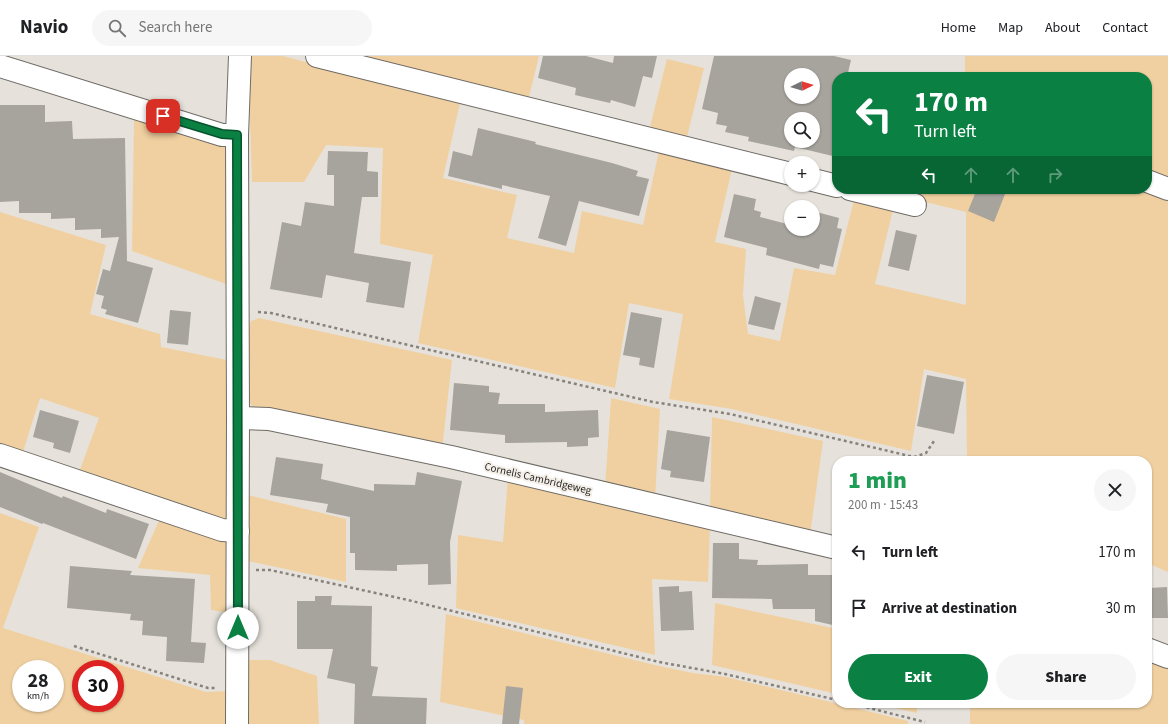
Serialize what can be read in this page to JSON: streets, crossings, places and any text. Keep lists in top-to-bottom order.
{
  "streets": {
    "street": ["Cornelis Cambridgeweg"]
  },
  "north": "right",
  "page": {
    "header": "Navio",
    "search": "Search here",
    "nav": [
      "Home",
      "Map",
      "About",
      "Contact"
    ],
    "map_buttons": ["+", "−"],
    "turn": ["170 m", "Turn left"],
    "heading": ["1 min", "200 m · 15:43"],
    "list": [
      {
        "name": "Turn left",
        "value": "170 m"
      },
      {
        "name": "Arrive at destination",
        "value": "30 m"
      }
    ],
    "buttons": ["Exit", "Share"],
    "speed": "28 km/h",
    "limit": "30"
  }
}
